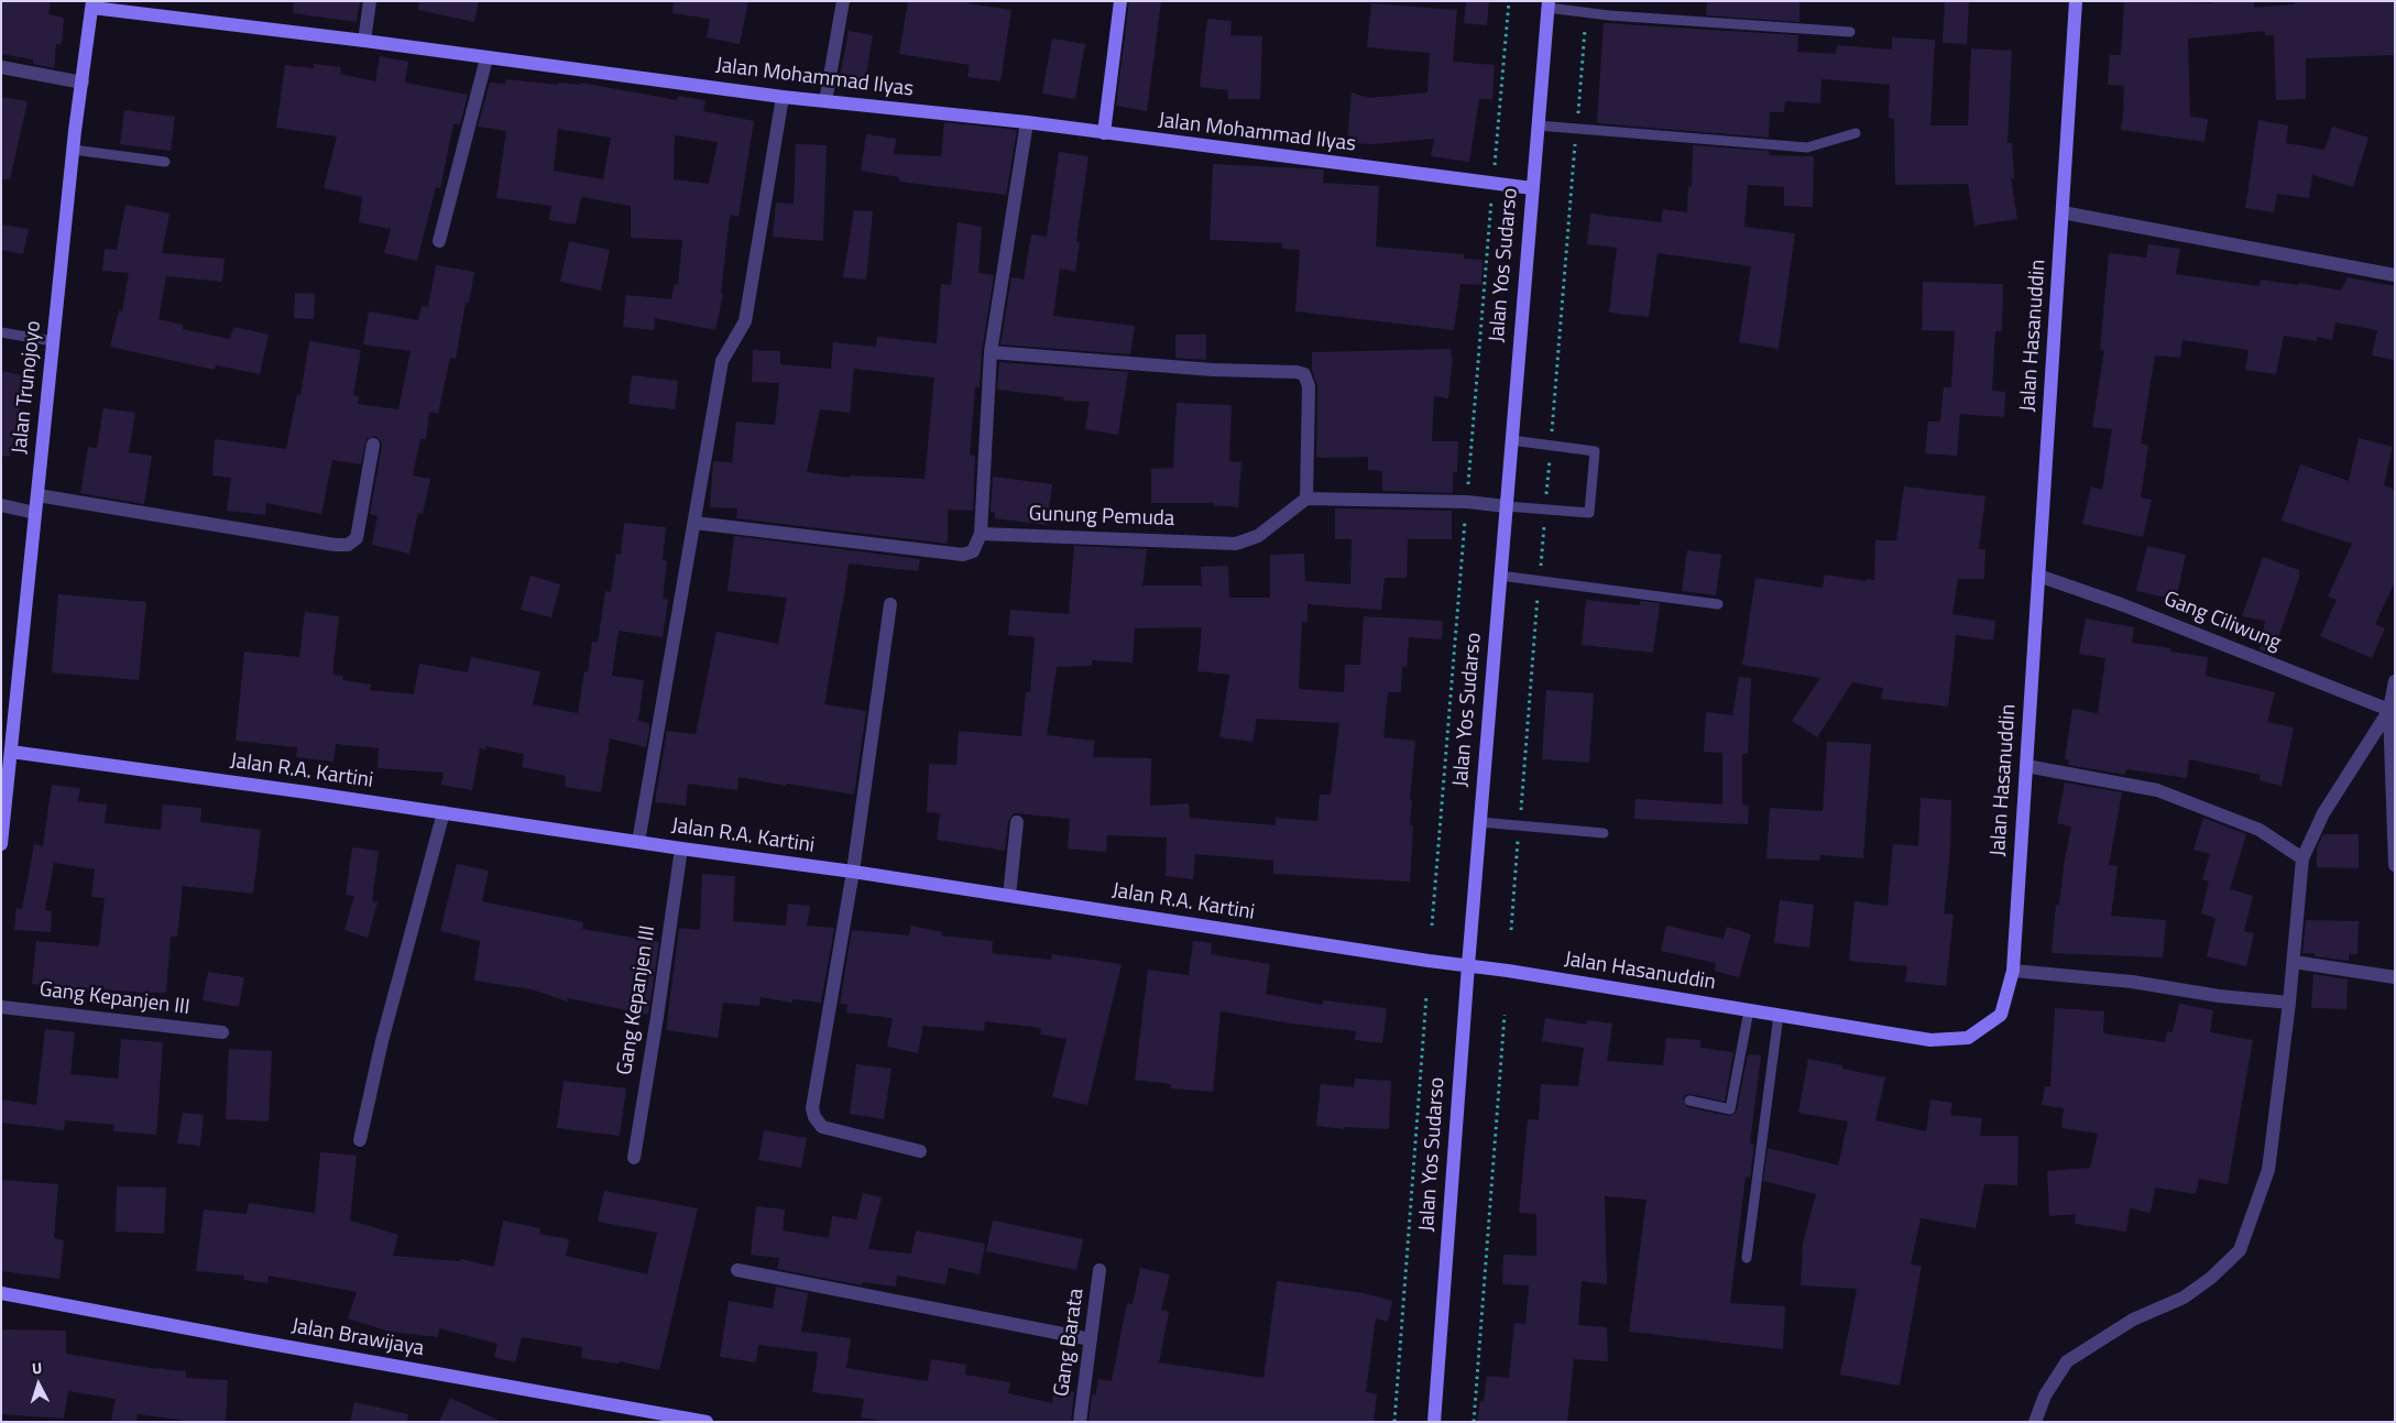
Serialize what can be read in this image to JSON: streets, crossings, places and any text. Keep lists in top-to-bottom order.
{
  "streets": {
    "street": [
      "Jalan Mohammad Ilyas",
      "Jalan Yos Sudarso",
      "Jalan Hasanuddin",
      "Jalan Trunojoyo",
      "Gunung Pemuda",
      "Gang Ciliwung",
      "Jalan R.A. Kartini",
      "Gang Kepanjen III",
      "Jalan Brawijaya",
      "Gang Barata"
    ]
  },
  "crossings": [
    ["Jalan Mohammad Ilyas", "Jalan Yos Sudarso"],
    ["Jalan Mohammad Ilyas", "Jalan Trunojoyo"],
    ["Jalan Yos Sudarso", "Jalan Hasanuddin"],
    ["Jalan Yos Sudarso", "Jalan R.A. Kartini"],
    ["Jalan Hasanuddin", "Gang Ciliwung"],
    ["Jalan Hasanuddin", "Jalan R.A. Kartini"],
    ["Jalan Trunojoyo", "Jalan R.A. Kartini"],
    ["Jalan R.A. Kartini", "Gang Kepanjen III"]
  ],
  "north": "top"
}
